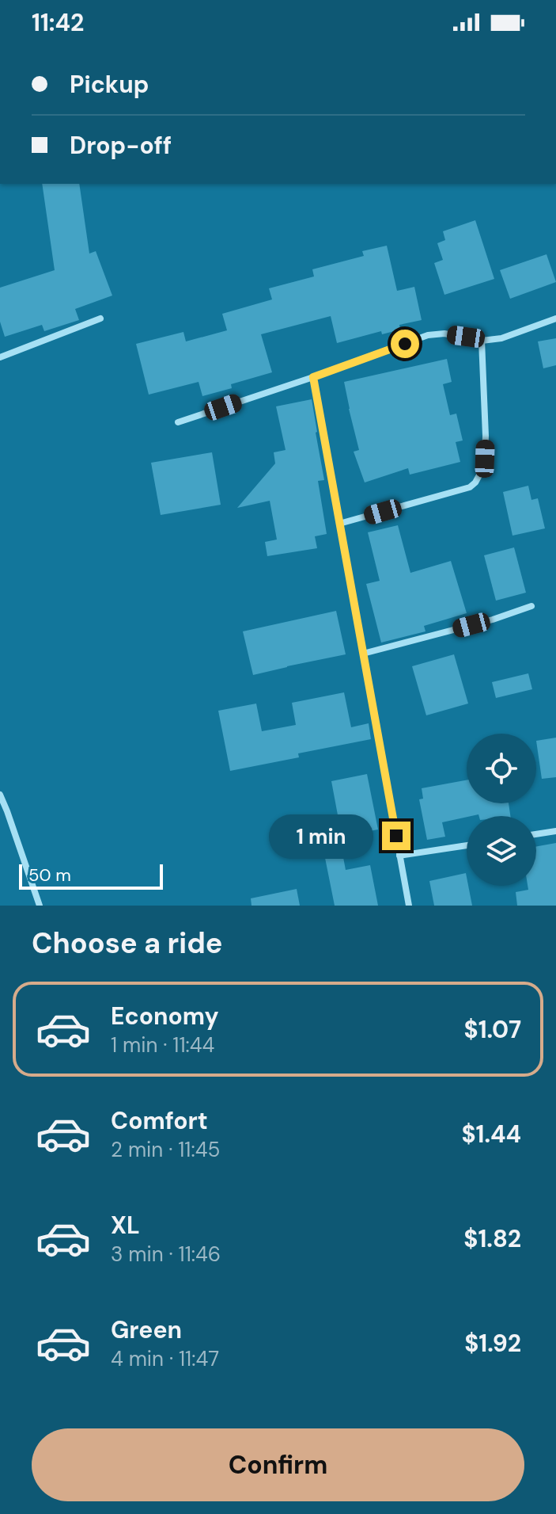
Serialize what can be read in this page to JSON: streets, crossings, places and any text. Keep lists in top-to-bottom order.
{
  "scale_bar": "50 m",
  "page": {
    "status": "11:42",
    "banner": ["Pickup", "Drop-off"],
    "bubble": "1 min",
    "scale": "50 m",
    "heading": "Choose a ride",
    "list": [
      {
        "name": "Economy",
        "note": "1 min · 11:44",
        "value": "$1.07"
      },
      {
        "name": "Comfort",
        "note": "2 min · 11:45",
        "value": "$1.44"
      },
      {
        "name": "XL",
        "note": "3 min · 11:46",
        "value": "$1.82"
      },
      {
        "name": "Green",
        "note": "4 min · 11:47",
        "value": "$1.92"
      }
    ],
    "buttons": "Confirm"
  }
}
